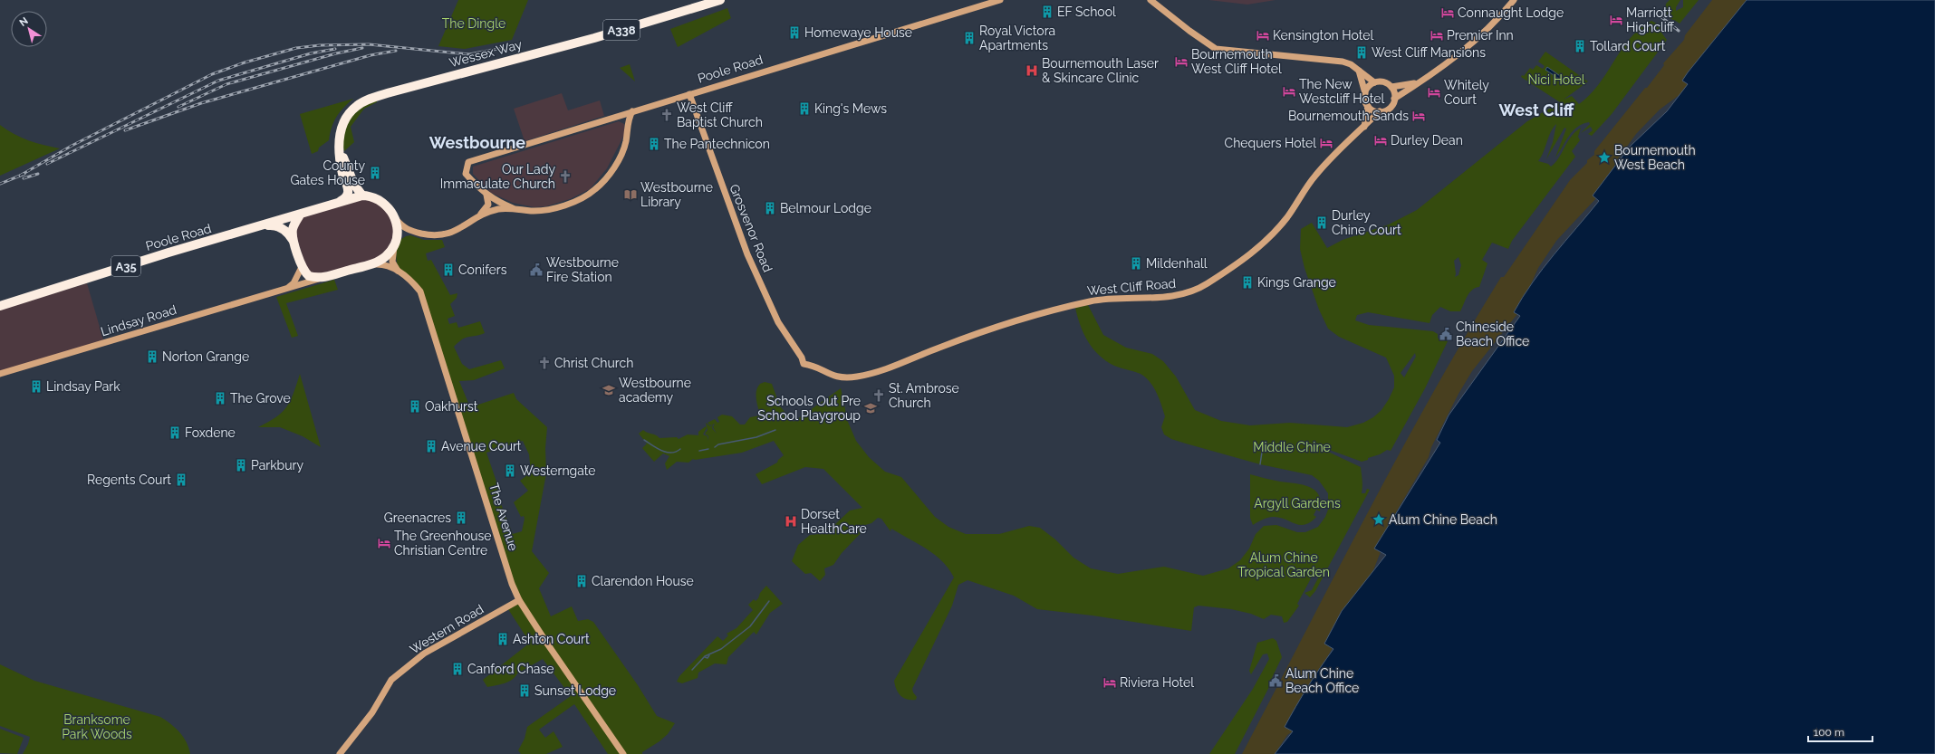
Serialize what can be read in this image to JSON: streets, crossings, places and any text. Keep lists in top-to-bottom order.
{
  "streets": {
    "highway": [
      "A338",
      "Wessex Way",
      "Poole Road",
      "A35"
    ],
    "street": [
      "Grosvenor Road",
      "West Cliff Road",
      "Lindsay Road",
      "The Avenue",
      "Western Road"
    ]
  },
  "crossings": [
    ["A338", "Wessex Way"],
    ["A338", "Poole Road"],
    ["A338", "A35"],
    ["A338", "Lindsay Road"],
    ["A338", "The Avenue"],
    ["Wessex Way", "Poole Road"],
    ["Wessex Way", "A35"],
    ["Wessex Way", "Lindsay Road"],
    ["Wessex Way", "The Avenue"],
    ["Poole Road", "Grosvenor Road"],
    ["Poole Road", "A35"],
    ["Poole Road", "Lindsay Road"],
    ["Poole Road", "The Avenue"],
    ["Grosvenor Road", "West Cliff Road"],
    ["A35", "Lindsay Road"],
    ["A35", "The Avenue"],
    ["Lindsay Road", "The Avenue"],
    ["The Avenue", "Western Road"]
  ],
  "districts": ["West Cliff", "Westbourne"],
  "parks": [
    "The Dingle",
    "Nici Hotel",
    "Middle Chine",
    "Argyll Gardens",
    "Alum Chine Tropical Garden",
    "Branksome Park Woods"
  ],
  "places": {
    "building": [
      "EF School",
      "Homewaye House",
      "Royal Victora Apartments",
      "Tollard Court",
      "West Cliff Mansions",
      "King's Mews",
      "The Pantechnicon",
      "County Gates House",
      "Belmour Lodge",
      "Durley Chine Court",
      "Mildenhall",
      "Conifers",
      "Kings Grange",
      "Norton Grange",
      "Lindsay Park",
      "The Grove",
      "Oakhurst",
      "Foxdene",
      "Avenue Court",
      "Parkbury",
      "Westerngate",
      "Regents Court",
      "Greenacres",
      "Clarendon House",
      "Ashton Court",
      "Canford Chase",
      "Sunset Lodge"
    ],
    "hotel": [
      "Connaught Lodge",
      "Marriott Highcliff",
      "Kensington Hotel",
      "Premier Inn",
      "Bournemouth West Cliff Hotel",
      "The New Westcliff Hotel",
      "Whitely Court",
      "Bournemouth Sands",
      "Durley Dean",
      "Chequers Hotel",
      "The Greenhouse Christian Centre",
      "Riviera Hotel"
    ],
    "hospital": ["Bournemouth Laser & Skincare Clinic", "Dorset HealthCare"],
    "church": [
      "West Cliff Baptist Church",
      "Our Lady Immaculate Church",
      "Christ Church",
      "St. Ambrose Church"
    ],
    "place": ["Bournemouth West Beach", "Alum Chine Beach"],
    "library": ["Westbourne Library"],
    "public building": ["Westbourne Fire Station", "Chineside Beach Office", "Alum Chine Beach Office"],
    "school or university": ["Westbourne academy", "Schools Out Pre School Playgroup"]
  },
  "scale_bar": "100 m",
  "north": "top left"
}
